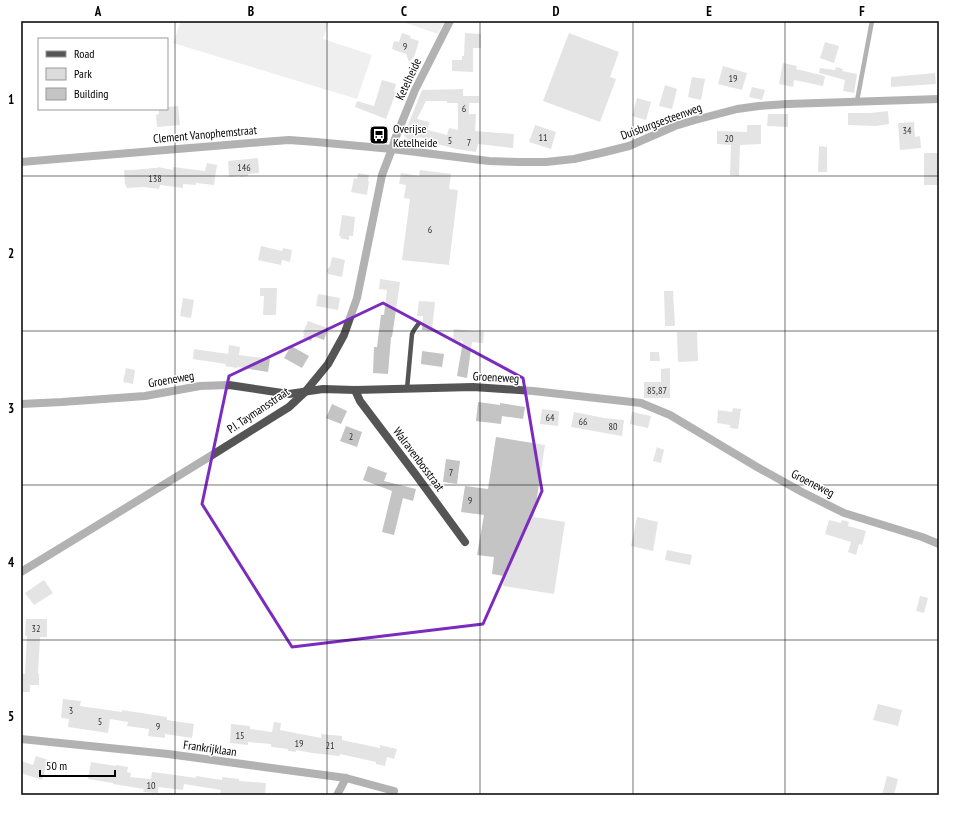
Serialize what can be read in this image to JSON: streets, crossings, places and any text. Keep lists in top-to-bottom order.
{
  "streets": {
    "street": [
      "Ketelheide",
      "Duisburgsesteenweg",
      "Clement Vanophemstraat",
      "Groeneweg",
      "P.I. Taymansstraat",
      "Walravenbosstraat",
      "Frankrijklaan"
    ]
  },
  "crossings": [
    ["Ketelheide", "Duisburgsesteenweg"],
    ["Ketelheide", "Clement Vanophemstraat"],
    ["Ketelheide", "P.I. Taymansstraat"],
    ["Duisburgsesteenweg", "Clement Vanophemstraat"],
    ["Duisburgsesteenweg", "P.I. Taymansstraat"],
    ["Clement Vanophemstraat", "P.I. Taymansstraat"],
    ["Groeneweg", "P.I. Taymansstraat"],
    ["Groeneweg", "Walravenbosstraat"]
  ],
  "places": {
    "bus stop": ["Overijse Ketelheide"]
  },
  "house_numbers": [
    "9",
    "19",
    "6",
    "34",
    "11",
    "20",
    "5",
    "7",
    "146",
    "138",
    "6",
    "85,87",
    "64",
    "66",
    "80",
    "2",
    "7",
    "9",
    "32",
    "3",
    "5",
    "9",
    "15",
    "19",
    "21",
    "10"
  ],
  "legend": ["Road", "Park", "Building"],
  "scale_bar": "50 m",
  "grid": {
    "columns": [
      "A",
      "B",
      "C",
      "D",
      "E",
      "F"
    ],
    "rows": [
      "1",
      "2",
      "3",
      "4",
      "5"
    ]
  }
}
